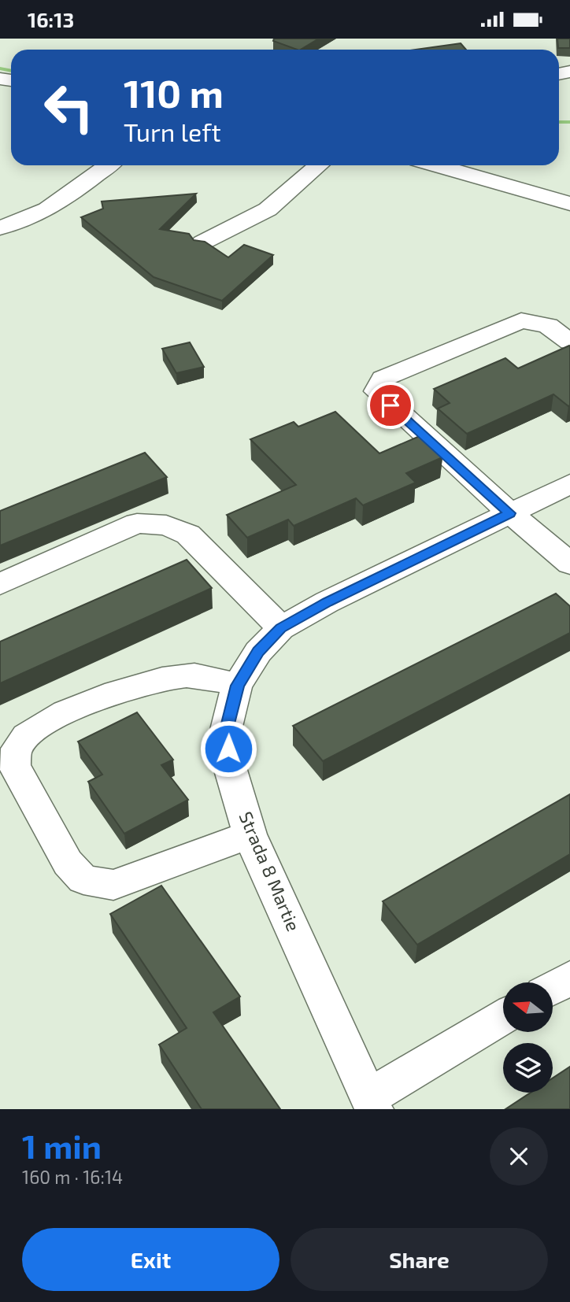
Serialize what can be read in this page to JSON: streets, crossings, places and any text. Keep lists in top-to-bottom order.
{
  "streets": {
    "street": ["Strada 8 Martie"]
  },
  "north": "left",
  "page": {
    "status": "16:13",
    "turn": ["110 m", "Turn left"],
    "heading": ["1 min", "160 m · 16:14"],
    "buttons": ["Exit", "Share"]
  }
}
